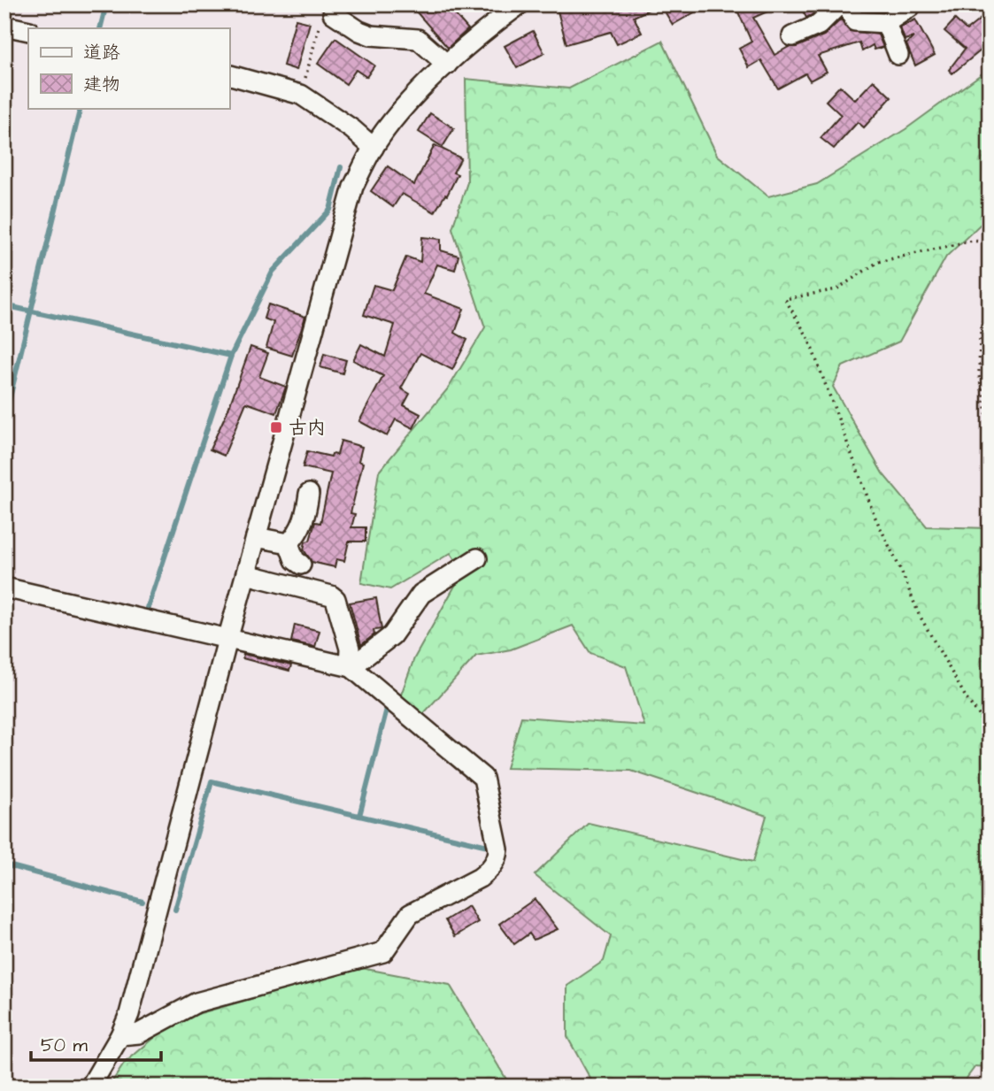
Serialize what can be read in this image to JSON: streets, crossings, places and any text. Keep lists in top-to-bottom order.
{
  "places": {
    "transit": ["古内"]
  },
  "legend": ["道路", "建物"],
  "scale_bar": "50 m"
}
